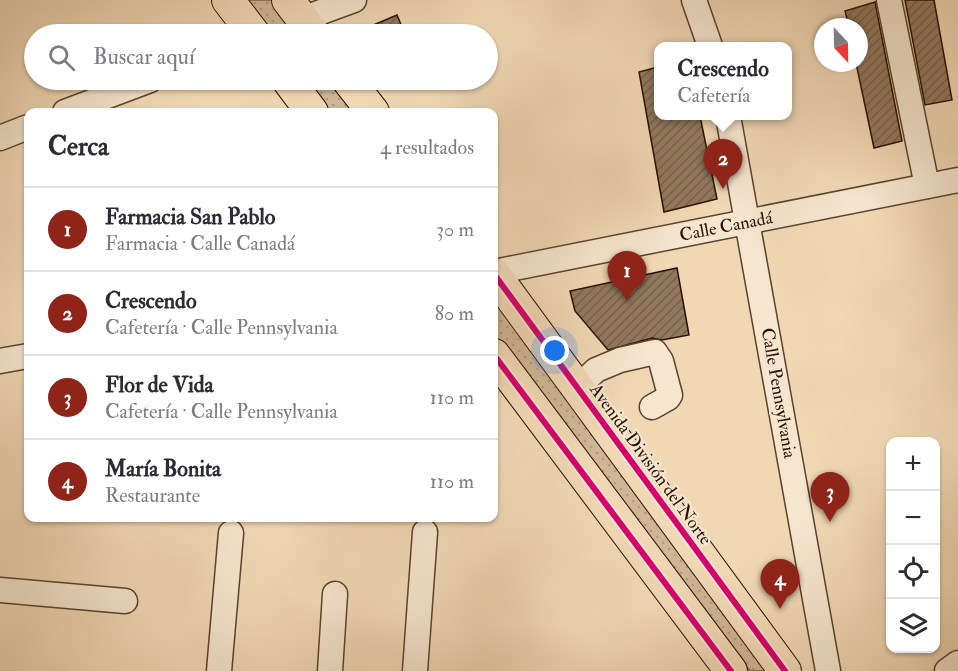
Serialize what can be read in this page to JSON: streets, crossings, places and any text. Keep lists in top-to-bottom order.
{
  "streets": {
    "main road": ["Avenida División del Norte"],
    "street": ["Calle Canadá", "Calle Pennsylvania"]
  },
  "crossings": [
    ["Calle Canadá", "Calle Pennsylvania"]
  ],
  "north": "bottom",
  "page": {
    "search": "Buscar aquí",
    "popup": ["Crescendo", "Cafetería"],
    "heading": ["Cerca", "4 resultados"],
    "pins": [
      "2",
      "1",
      "3",
      "4"
    ],
    "list": [
      {
        "mark": "1",
        "name": "Farmacia San Pablo",
        "note": "Farmacia · Calle Canadá",
        "value": "30 m"
      },
      {
        "mark": "2",
        "name": "Crescendo",
        "note": "Cafetería · Calle Pennsylvania",
        "value": "80 m"
      },
      {
        "mark": "3",
        "name": "Flor de Vida",
        "note": "Cafetería · Calle Pennsylvania",
        "value": "110 m"
      },
      {
        "mark": "4",
        "name": "María Bonita",
        "note": "Restaurante",
        "value": "110 m"
      }
    ],
    "map_buttons": ["+", "−"]
  }
}
